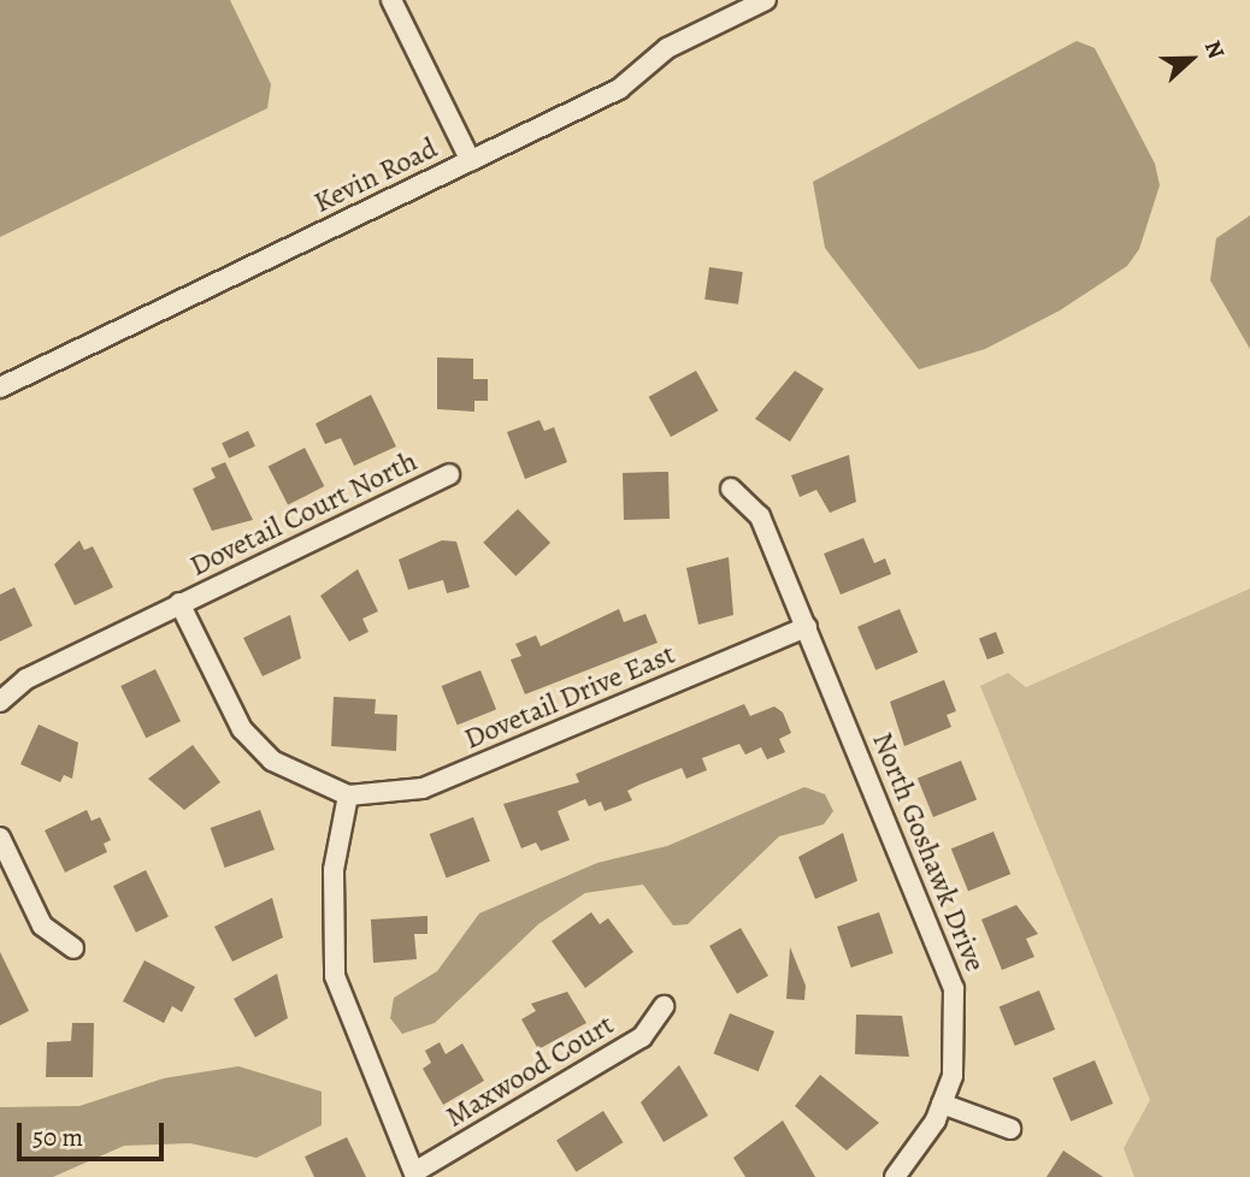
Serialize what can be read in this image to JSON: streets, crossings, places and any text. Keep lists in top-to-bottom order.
{
  "streets": {
    "street": [
      "Kevin Road",
      "Dovetail Court North",
      "Dovetail Drive East",
      "North Goshawk Drive",
      "Maxwood Court"
    ]
  },
  "crossings": [
    ["Dovetail Drive East", "North Goshawk Drive"]
  ],
  "scale_bar": "50 m",
  "north": "right"
}
